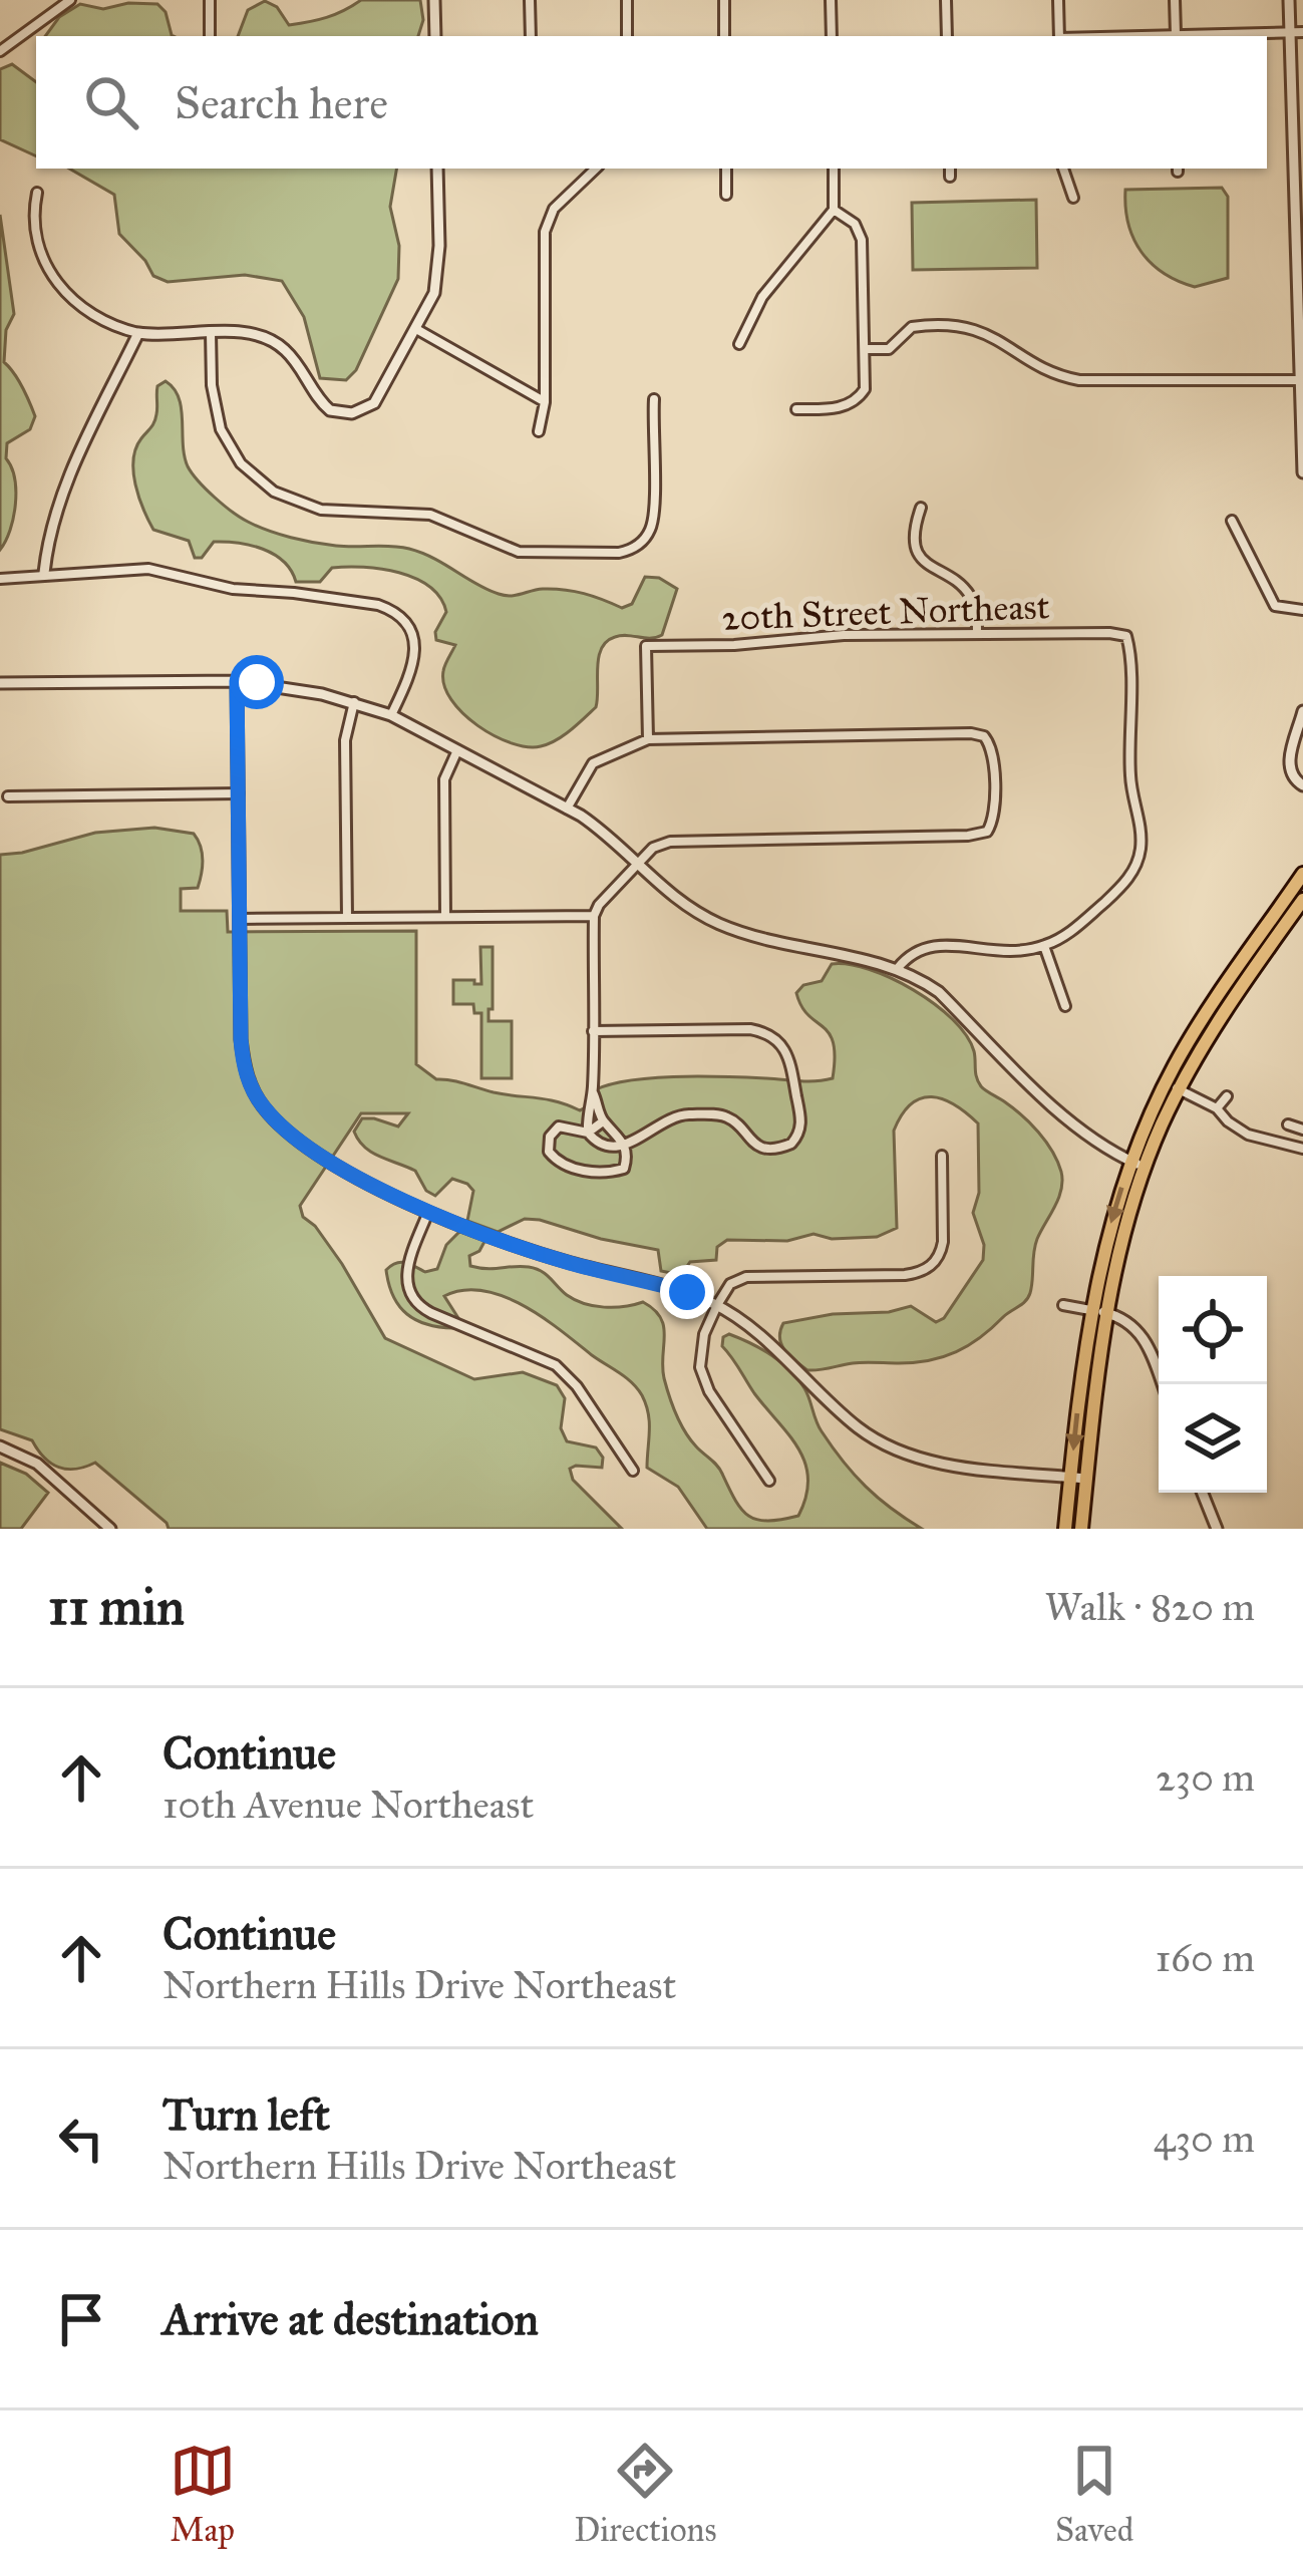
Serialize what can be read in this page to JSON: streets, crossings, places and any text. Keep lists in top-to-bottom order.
{
  "streets": {
    "street": ["20th Street Northeast"]
  },
  "page": {
    "search": "Search here",
    "heading": ["11 min", "Walk · 820 m"],
    "list": [
      ["Continue", "10th Avenue Northeast", "230 m"],
      ["Continue", "Northern Hills Drive Northeast", "160 m"],
      ["Turn left", "Northern Hills Drive Northeast", "430 m"],
      "Arrive at destination"
    ],
    "nav": ["Map", "Directions", "Saved"]
  }
}
